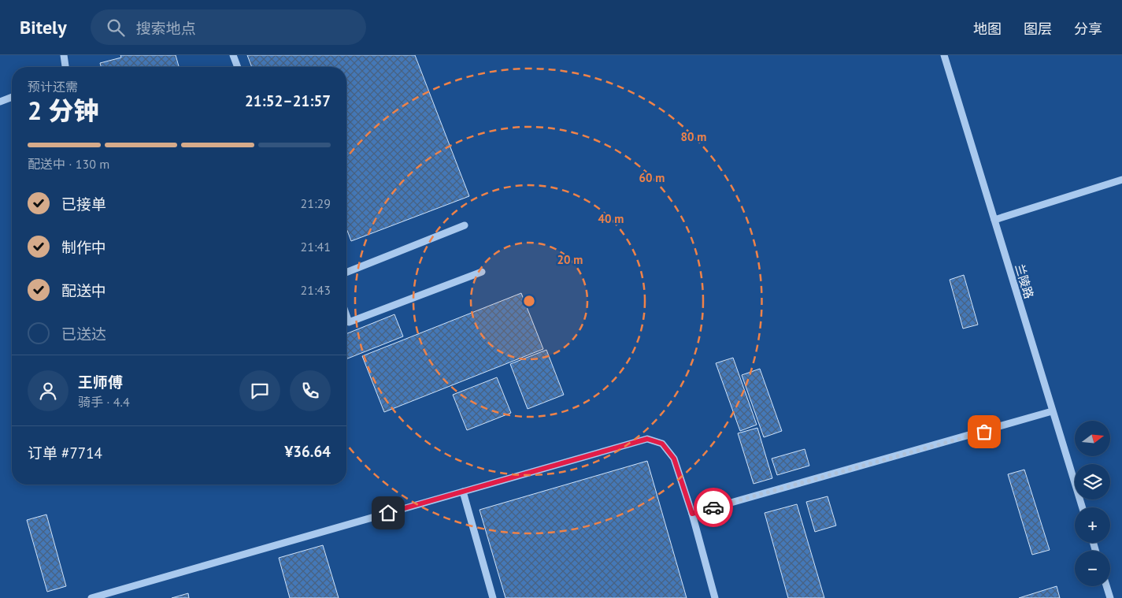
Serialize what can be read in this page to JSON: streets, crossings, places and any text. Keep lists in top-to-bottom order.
{
  "streets": {
    "street": ["兰陵路"]
  },
  "north": "right",
  "page": {
    "header": "Bitely",
    "search": "搜索地点",
    "nav": ["地图", "图层", "分享"],
    "heading": ["2 分钟", "预计还需", "21:52–21:57"],
    "panel": [
      "王师傅",
      "骑手 · 4.4",
      "订单 #7714",
      "¥36.64"
    ],
    "bar": "配送中 · 130 m",
    "list": [
      ["已接单", "21:29"],
      ["制作中", "21:41"],
      ["配送中", "21:43"],
      "已送达"
    ],
    "map_buttons": ["+", "−"]
  },
  "rings": [
    "80 m",
    "60 m",
    "40 m",
    "20 m"
  ]
}
